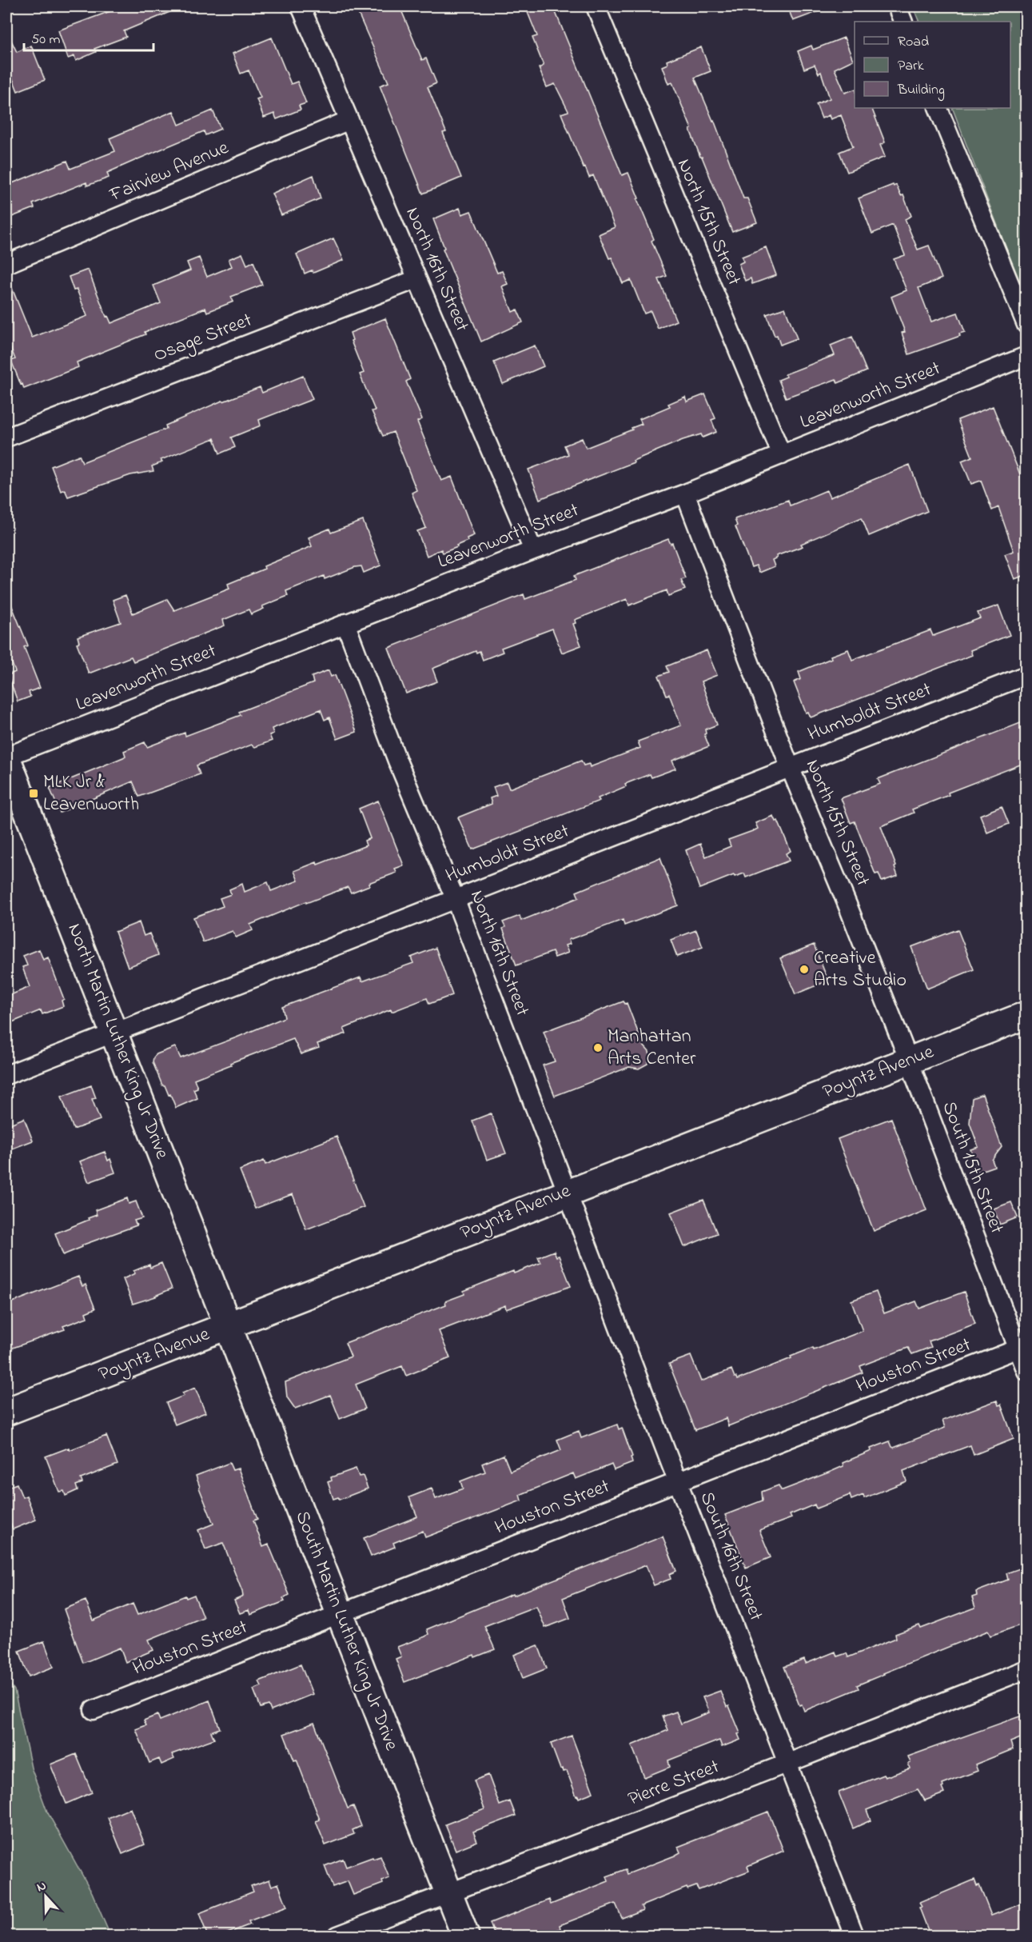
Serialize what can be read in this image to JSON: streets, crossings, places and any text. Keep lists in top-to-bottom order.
{
  "streets": {
    "street": [
      "Fairview Avenue",
      "North 15th Street",
      "North 16th Street",
      "Osage Street",
      "Leavenworth Street",
      "Humboldt Street",
      "North Martin Luther King Jr Drive",
      "Poyntz Avenue",
      "South 15th Street",
      "Houston Street",
      "South 16th Street",
      "South Martin Luther King Jr Drive",
      "Pierre Street"
    ]
  },
  "crossings": [
    ["Fairview Avenue", "North 16th Street"],
    ["North 15th Street", "Leavenworth Street"],
    ["North 15th Street", "Humboldt Street"],
    ["North 15th Street", "Poyntz Avenue"],
    ["North 15th Street", "South 15th Street"],
    ["North 16th Street", "Osage Street"],
    ["North 16th Street", "Leavenworth Street"],
    ["North 16th Street", "Humboldt Street"],
    ["North 16th Street", "Poyntz Avenue"],
    ["North 16th Street", "South 16th Street"],
    ["Leavenworth Street", "North Martin Luther King Jr Drive"],
    ["Humboldt Street", "North Martin Luther King Jr Drive"],
    ["North Martin Luther King Jr Drive", "Poyntz Avenue"],
    ["North Martin Luther King Jr Drive", "South Martin Luther King Jr Drive"],
    ["Poyntz Avenue", "South 15th Street"],
    ["Poyntz Avenue", "South 16th Street"],
    ["Poyntz Avenue", "South Martin Luther King Jr Drive"],
    ["South 15th Street", "Houston Street"],
    ["Houston Street", "South 16th Street"],
    ["Houston Street", "South Martin Luther King Jr Drive"],
    ["South 16th Street", "Pierre Street"],
    ["South Martin Luther King Jr Drive", "Pierre Street"]
  ],
  "places": {
    "transit": ["MLK Jr & Leavenworth"],
    "other": ["Creative Arts Studio", "Manhattan Arts Center"]
  },
  "legend": ["Road", "Park", "Building"],
  "scale_bar": "50 m",
  "north": "top"
}
